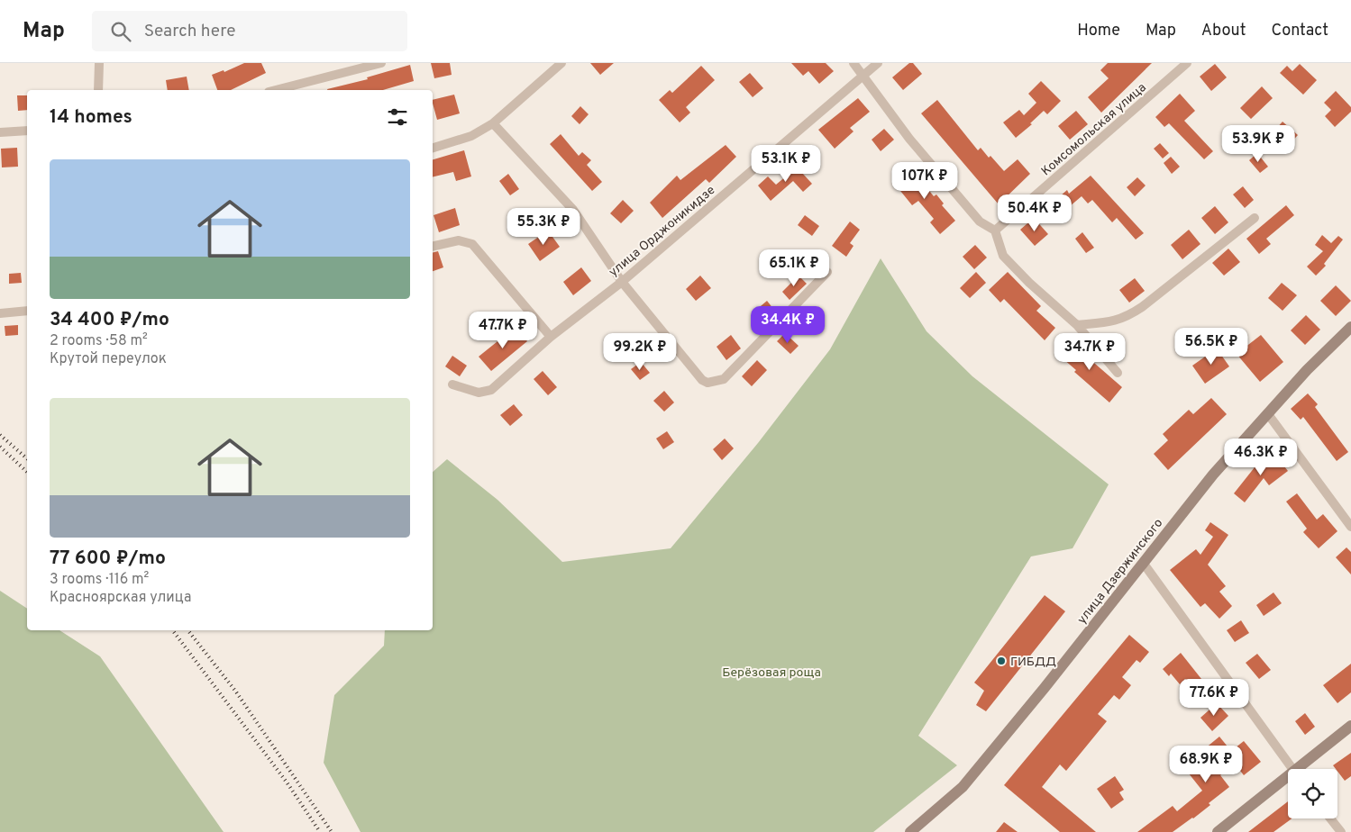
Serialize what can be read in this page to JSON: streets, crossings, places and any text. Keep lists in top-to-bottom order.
{
  "streets": {
    "main road": ["улица Дзержинского"],
    "street": ["Комсомольская улица", "улица Орджоникидзе"]
  },
  "parks": ["Берёзовая роща"],
  "places": ["ГИБДД"],
  "page": {
    "header": "Map",
    "search": "Search here",
    "nav": [
      "Home",
      "Map",
      "About",
      "Contact"
    ],
    "heading": "14 homes",
    "price": [
      "53.9K ₽",
      "53.1K ₽",
      "107K ₽",
      "50.4K ₽",
      "55.3K ₽",
      "65.1K ₽",
      "34.4K ₽",
      "47.7K ₽",
      "56.5K ₽",
      "99.2K ₽",
      "34.7K ₽",
      "46.3K ₽",
      "77.6K ₽",
      "68.9K ₽"
    ],
    "list": [
      {
        "name": "34 400 ₽/mo",
        "note": "2 rooms · 58 m² · Крутой переулок"
      },
      {
        "name": "77 600 ₽/mo",
        "note": "3 rooms · 116 m² · Красноярская улица"
      }
    ]
  }
}
